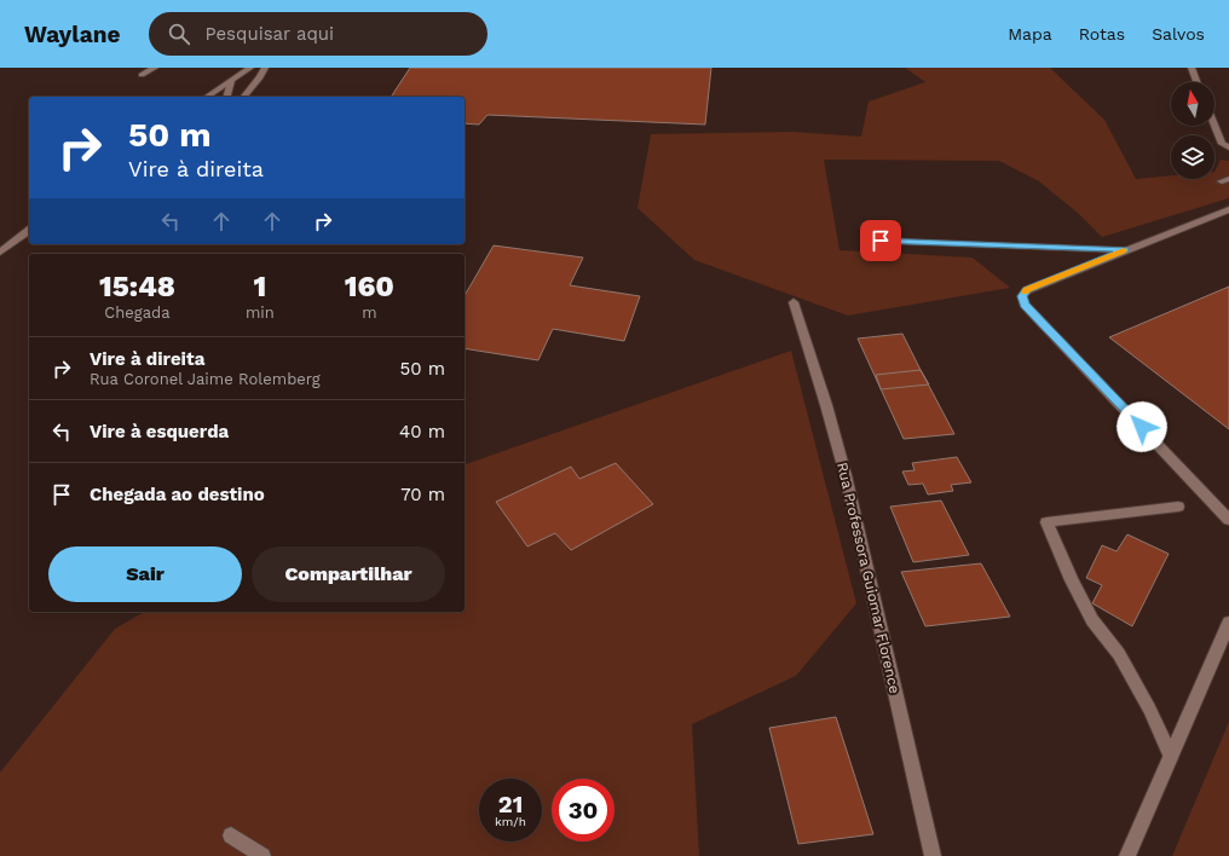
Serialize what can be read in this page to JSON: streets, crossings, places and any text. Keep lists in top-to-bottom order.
{
  "streets": {
    "street": ["Rua Professora Guiomar Florence"]
  },
  "north": "top",
  "page": {
    "header": "Waylane",
    "search": "Pesquisar aqui",
    "nav": ["Mapa", "Rotas", "Salvos"],
    "turn": ["50 m", "Vire à direita"],
    "eta": [
      "15:48",
      "Chegada",
      "1",
      "min",
      "160",
      "m"
    ],
    "list": [
      {
        "name": "Vire à direita",
        "note": "Rua Coronel Jaime Rolemberg",
        "value": "50 m"
      },
      {
        "name": "Vire à esquerda",
        "value": "40 m"
      },
      {
        "name": "Chegada ao destino",
        "value": "70 m"
      }
    ],
    "buttons": ["Sair", "Compartilhar"],
    "speed": "21 km/h",
    "limit": "30"
  }
}
